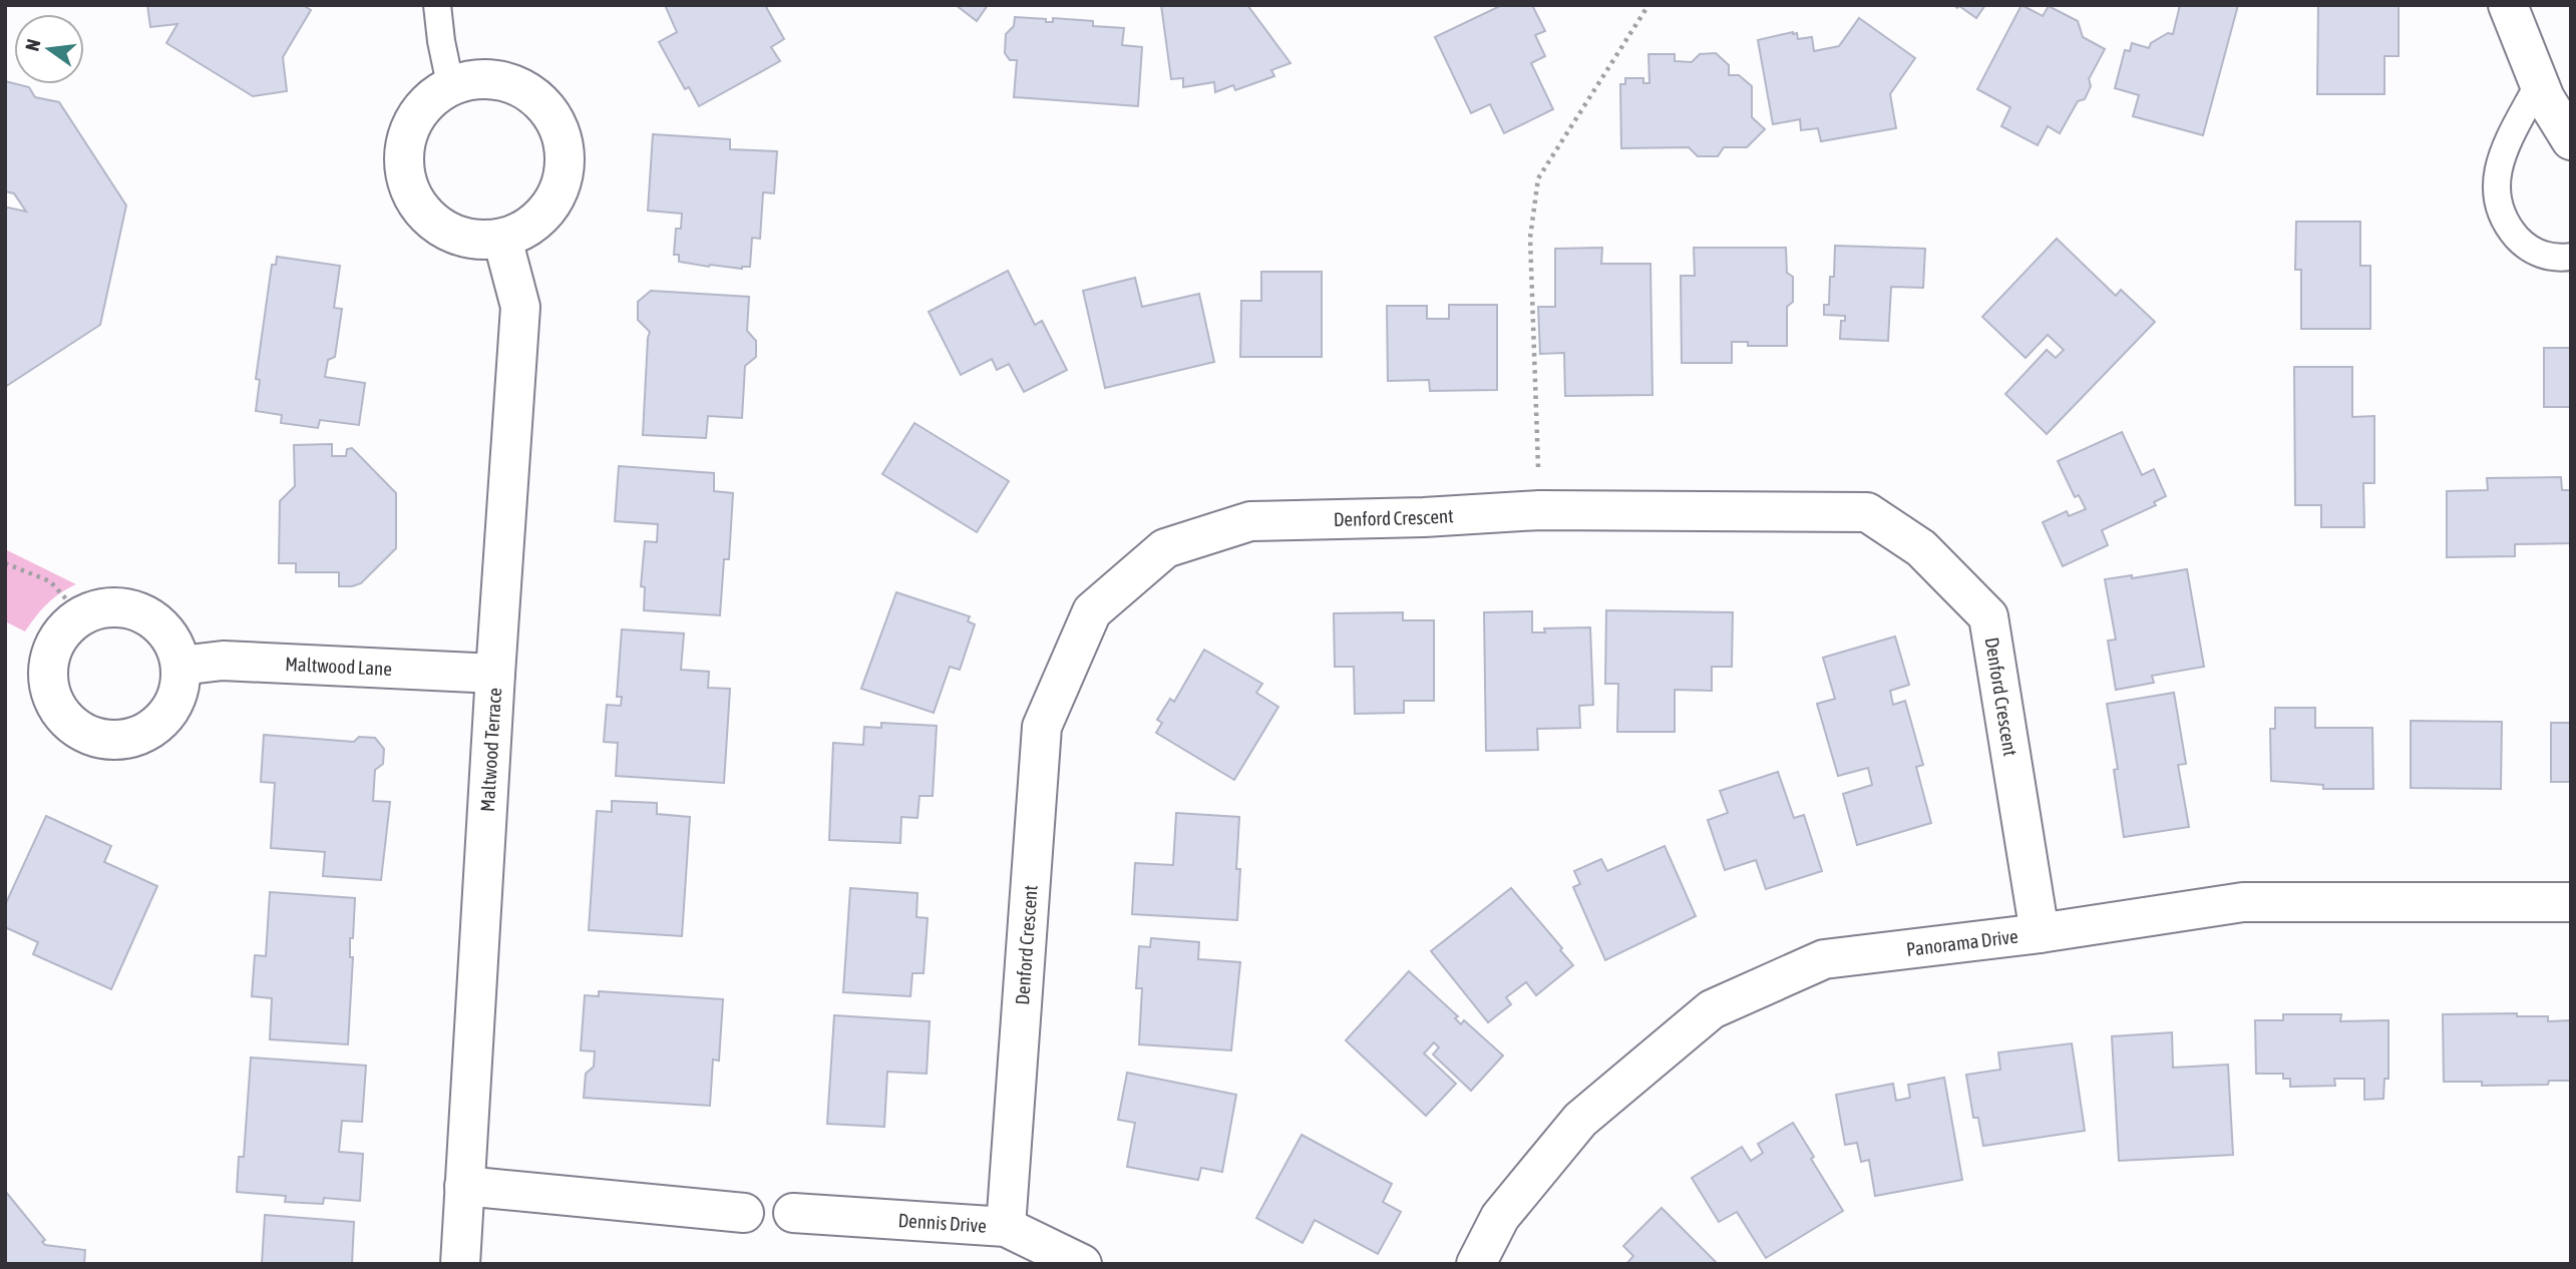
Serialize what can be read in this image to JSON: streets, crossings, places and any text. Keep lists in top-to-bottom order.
{
  "streets": {
    "street": [
      "Denford Crescent",
      "Maltwood Lane",
      "Maltwood Terrace",
      "Panorama Drive",
      "Dennis Drive"
    ]
  },
  "crossings": [
    ["Denford Crescent", "Panorama Drive"],
    ["Denford Crescent", "Dennis Drive"],
    ["Maltwood Lane", "Maltwood Terrace"]
  ],
  "north": "left"
}
